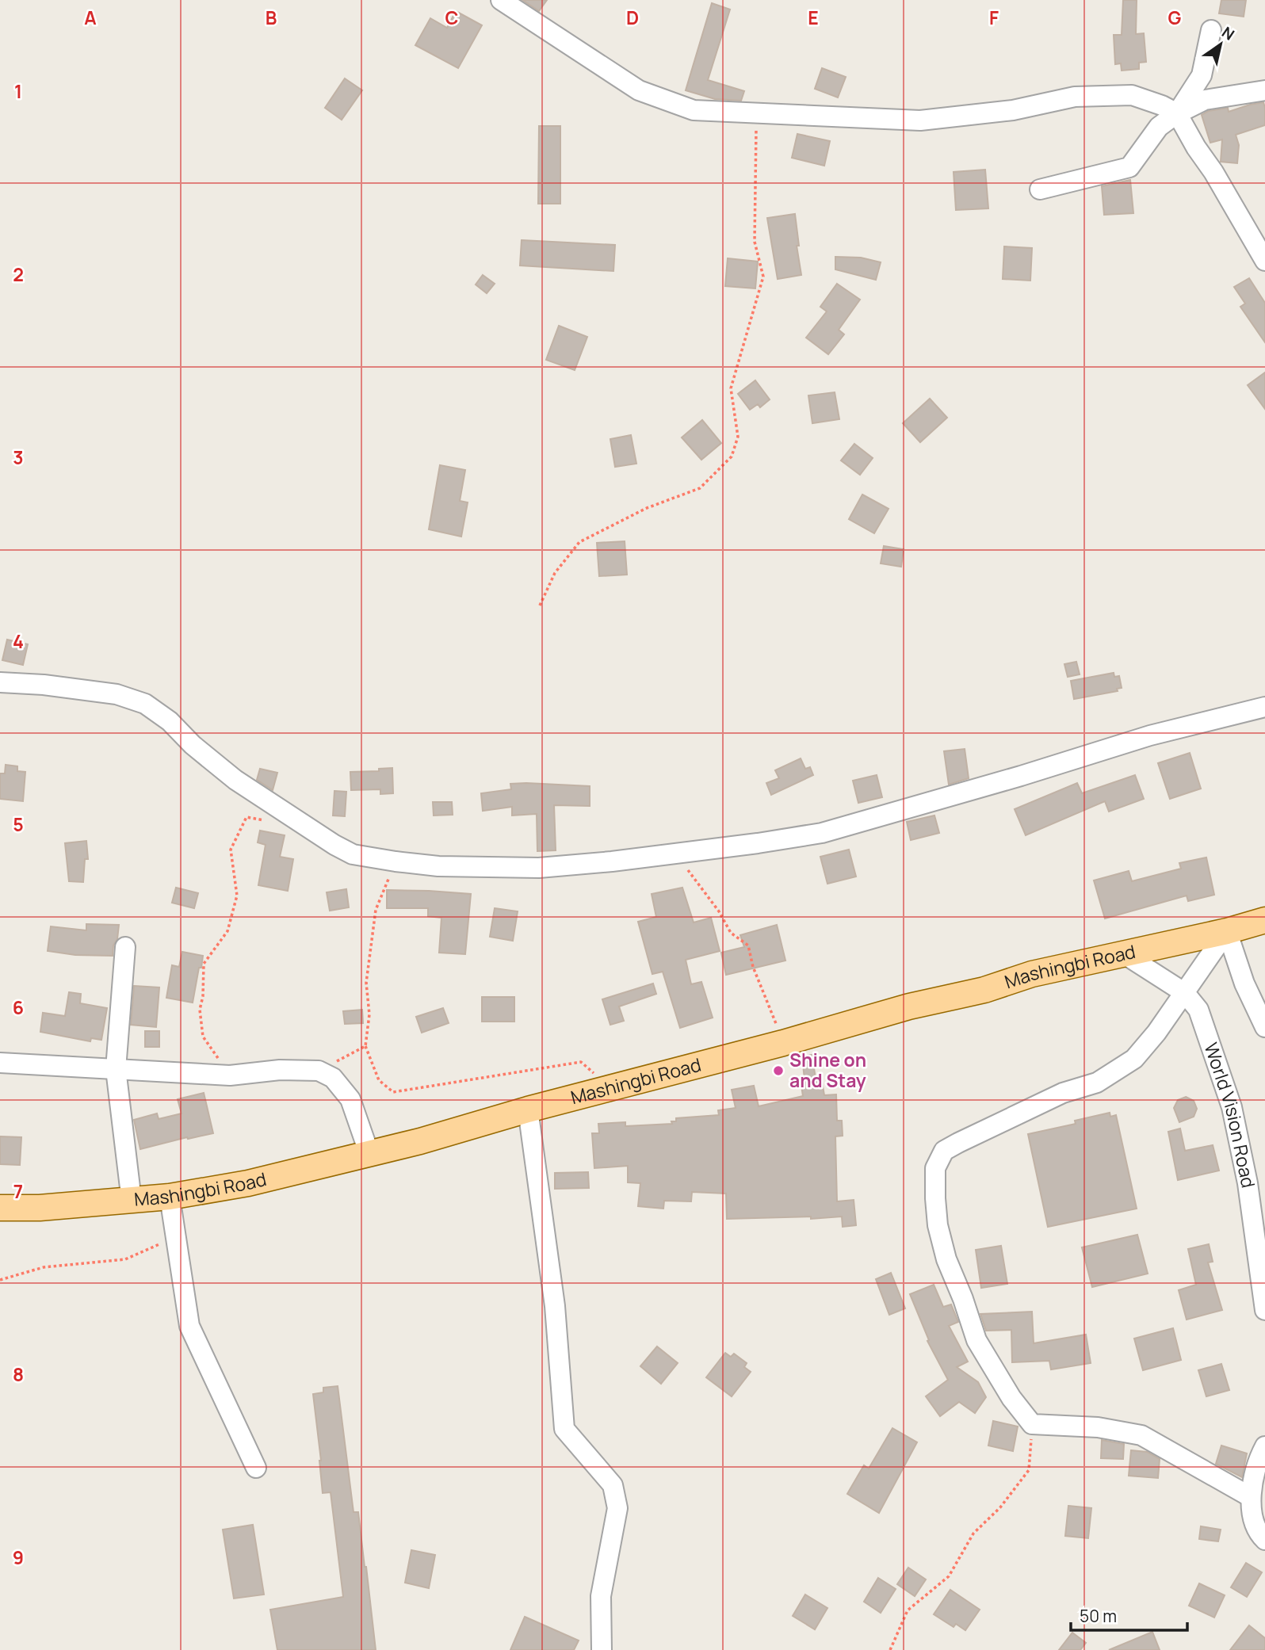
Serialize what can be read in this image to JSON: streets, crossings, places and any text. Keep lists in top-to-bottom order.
{
  "streets": {
    "main road": ["Mashingbi Road"],
    "street": ["World Vision Road"]
  },
  "places": ["Shine on and Stay"],
  "scale_bar": "50 m",
  "north": "top right",
  "grid": {
    "columns": [
      "A",
      "B",
      "C",
      "D",
      "E",
      "F",
      "G"
    ],
    "rows": [
      "1",
      "2",
      "3",
      "4",
      "5",
      "6",
      "7",
      "8",
      "9"
    ]
  }
}
